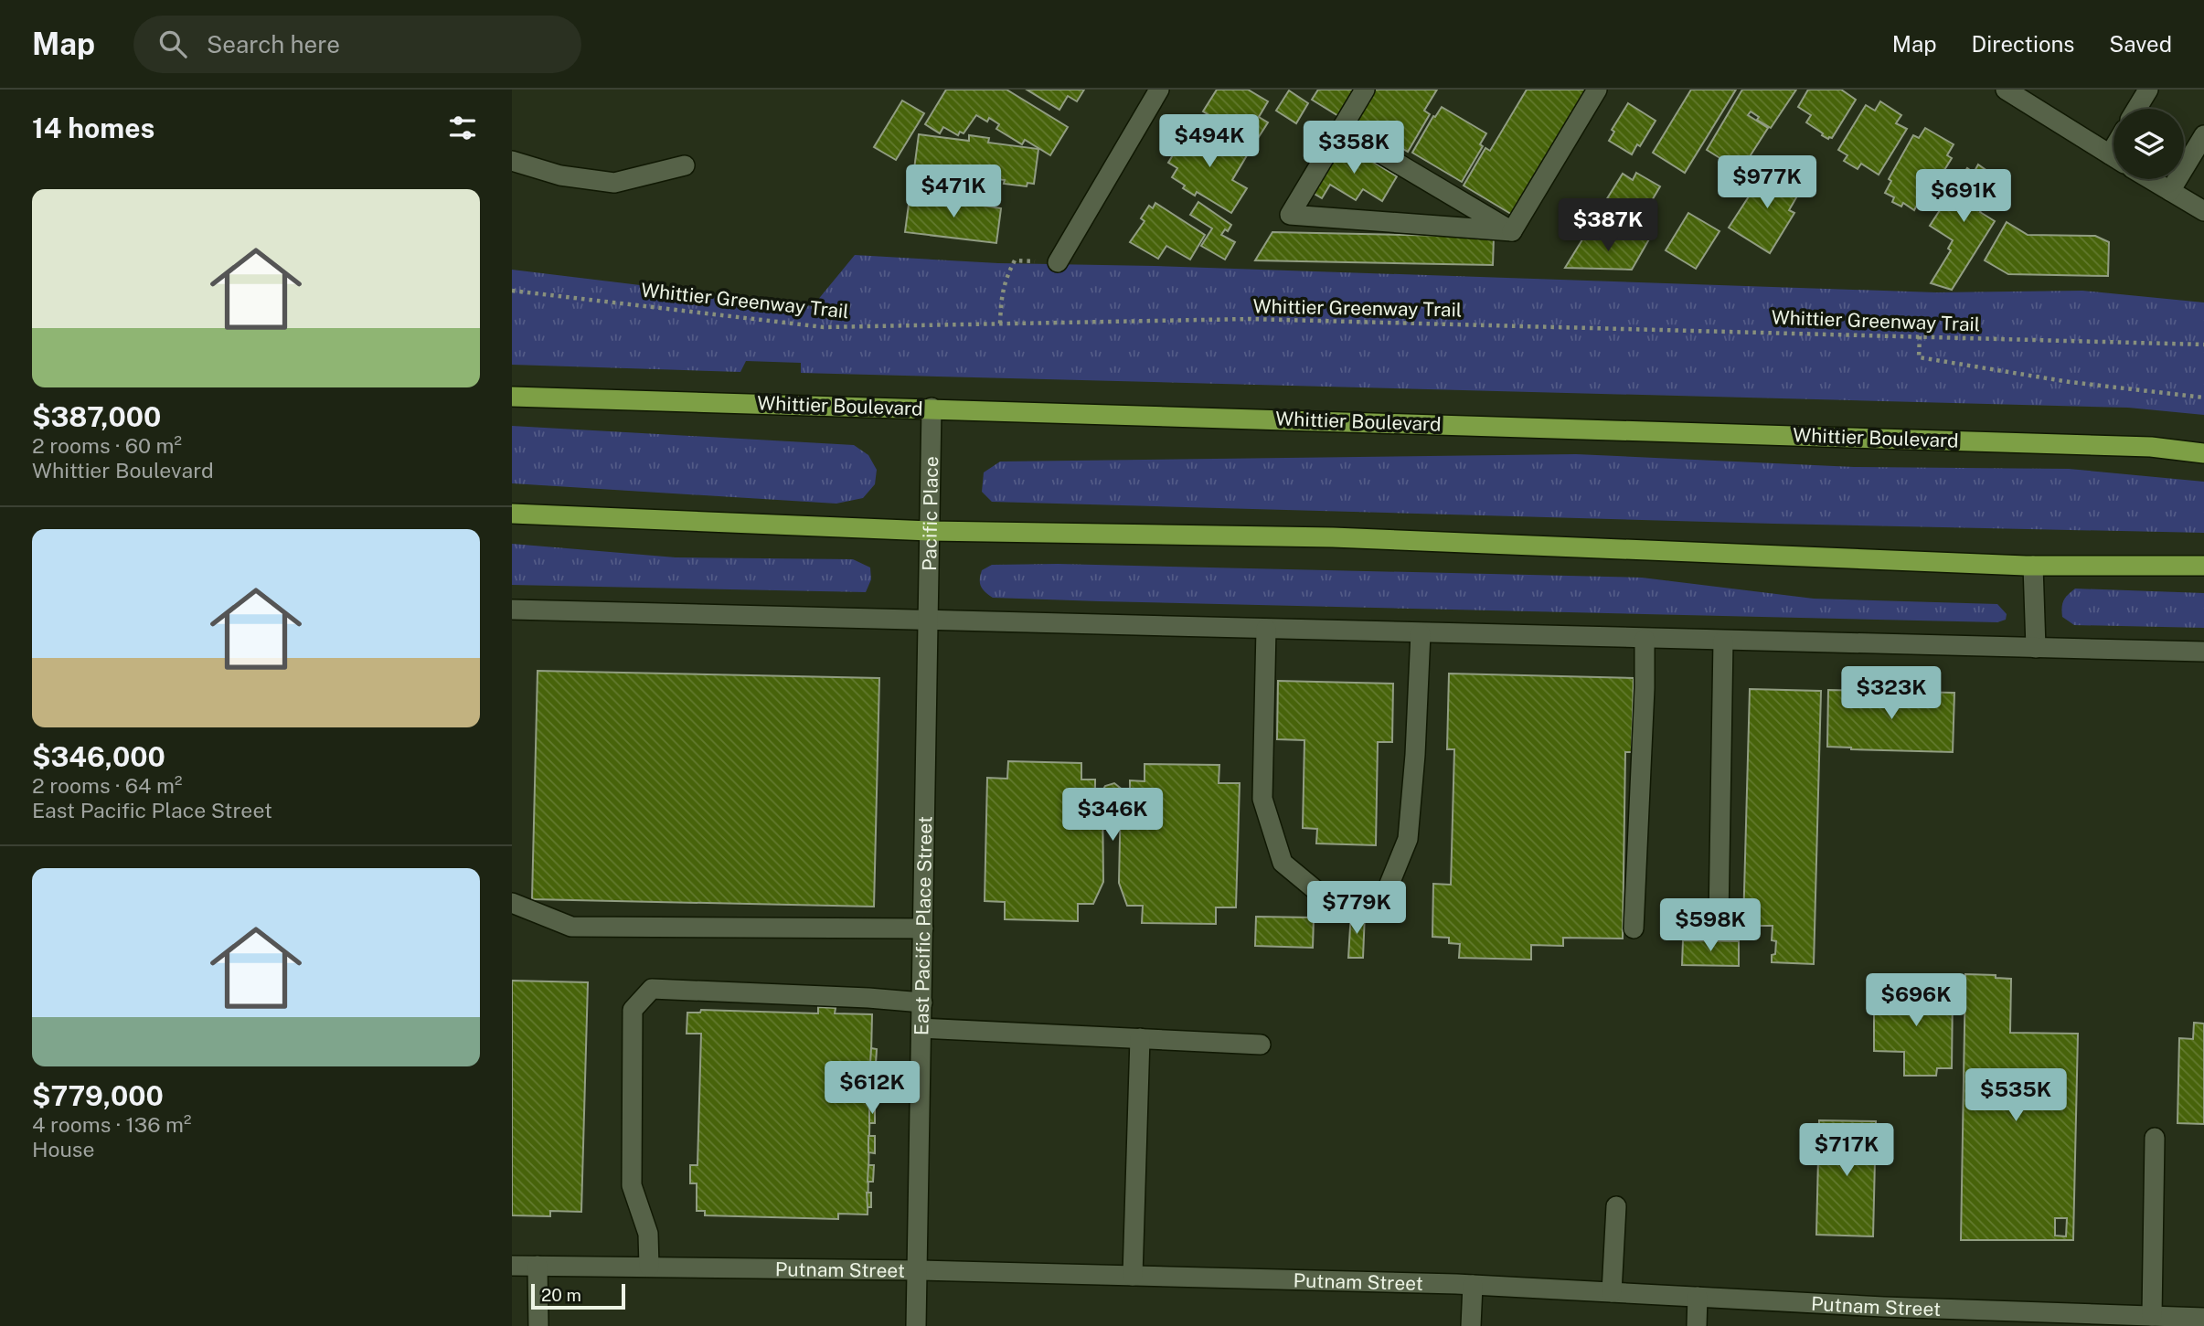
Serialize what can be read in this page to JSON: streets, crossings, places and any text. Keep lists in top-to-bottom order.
{
  "streets": {
    "main road": ["Whittier Boulevard"],
    "street": ["Pacific Place", "East Pacific Place Street", "Putnam Street"],
    "path": ["Whittier Greenway Trail"]
  },
  "crossings": [
    ["Whittier Boulevard", "Pacific Place"],
    ["Pacific Place", "East Pacific Place Street"],
    ["East Pacific Place Street", "Putnam Street"]
  ],
  "scale_bar": "20 m",
  "page": {
    "header": "Map",
    "search": "Search here",
    "nav": ["Map", "Directions", "Saved"],
    "heading": "14 homes",
    "price": [
      "$494K",
      "$358K",
      "$977K",
      "$471K",
      "$691K",
      "$387K",
      "$323K",
      "$346K",
      "$779K",
      "$598K",
      "$696K",
      "$612K",
      "$535K",
      "$717K"
    ],
    "list": [
      {
        "name": "$387,000",
        "note": "2 rooms · 60 m² · Whittier Boulevard"
      },
      {
        "name": "$346,000",
        "note": "2 rooms · 64 m² · East Pacific Place Street"
      },
      {
        "name": "$779,000",
        "note": "4 rooms · 136 m² · House"
      }
    ],
    "scale": "20 m"
  }
}
